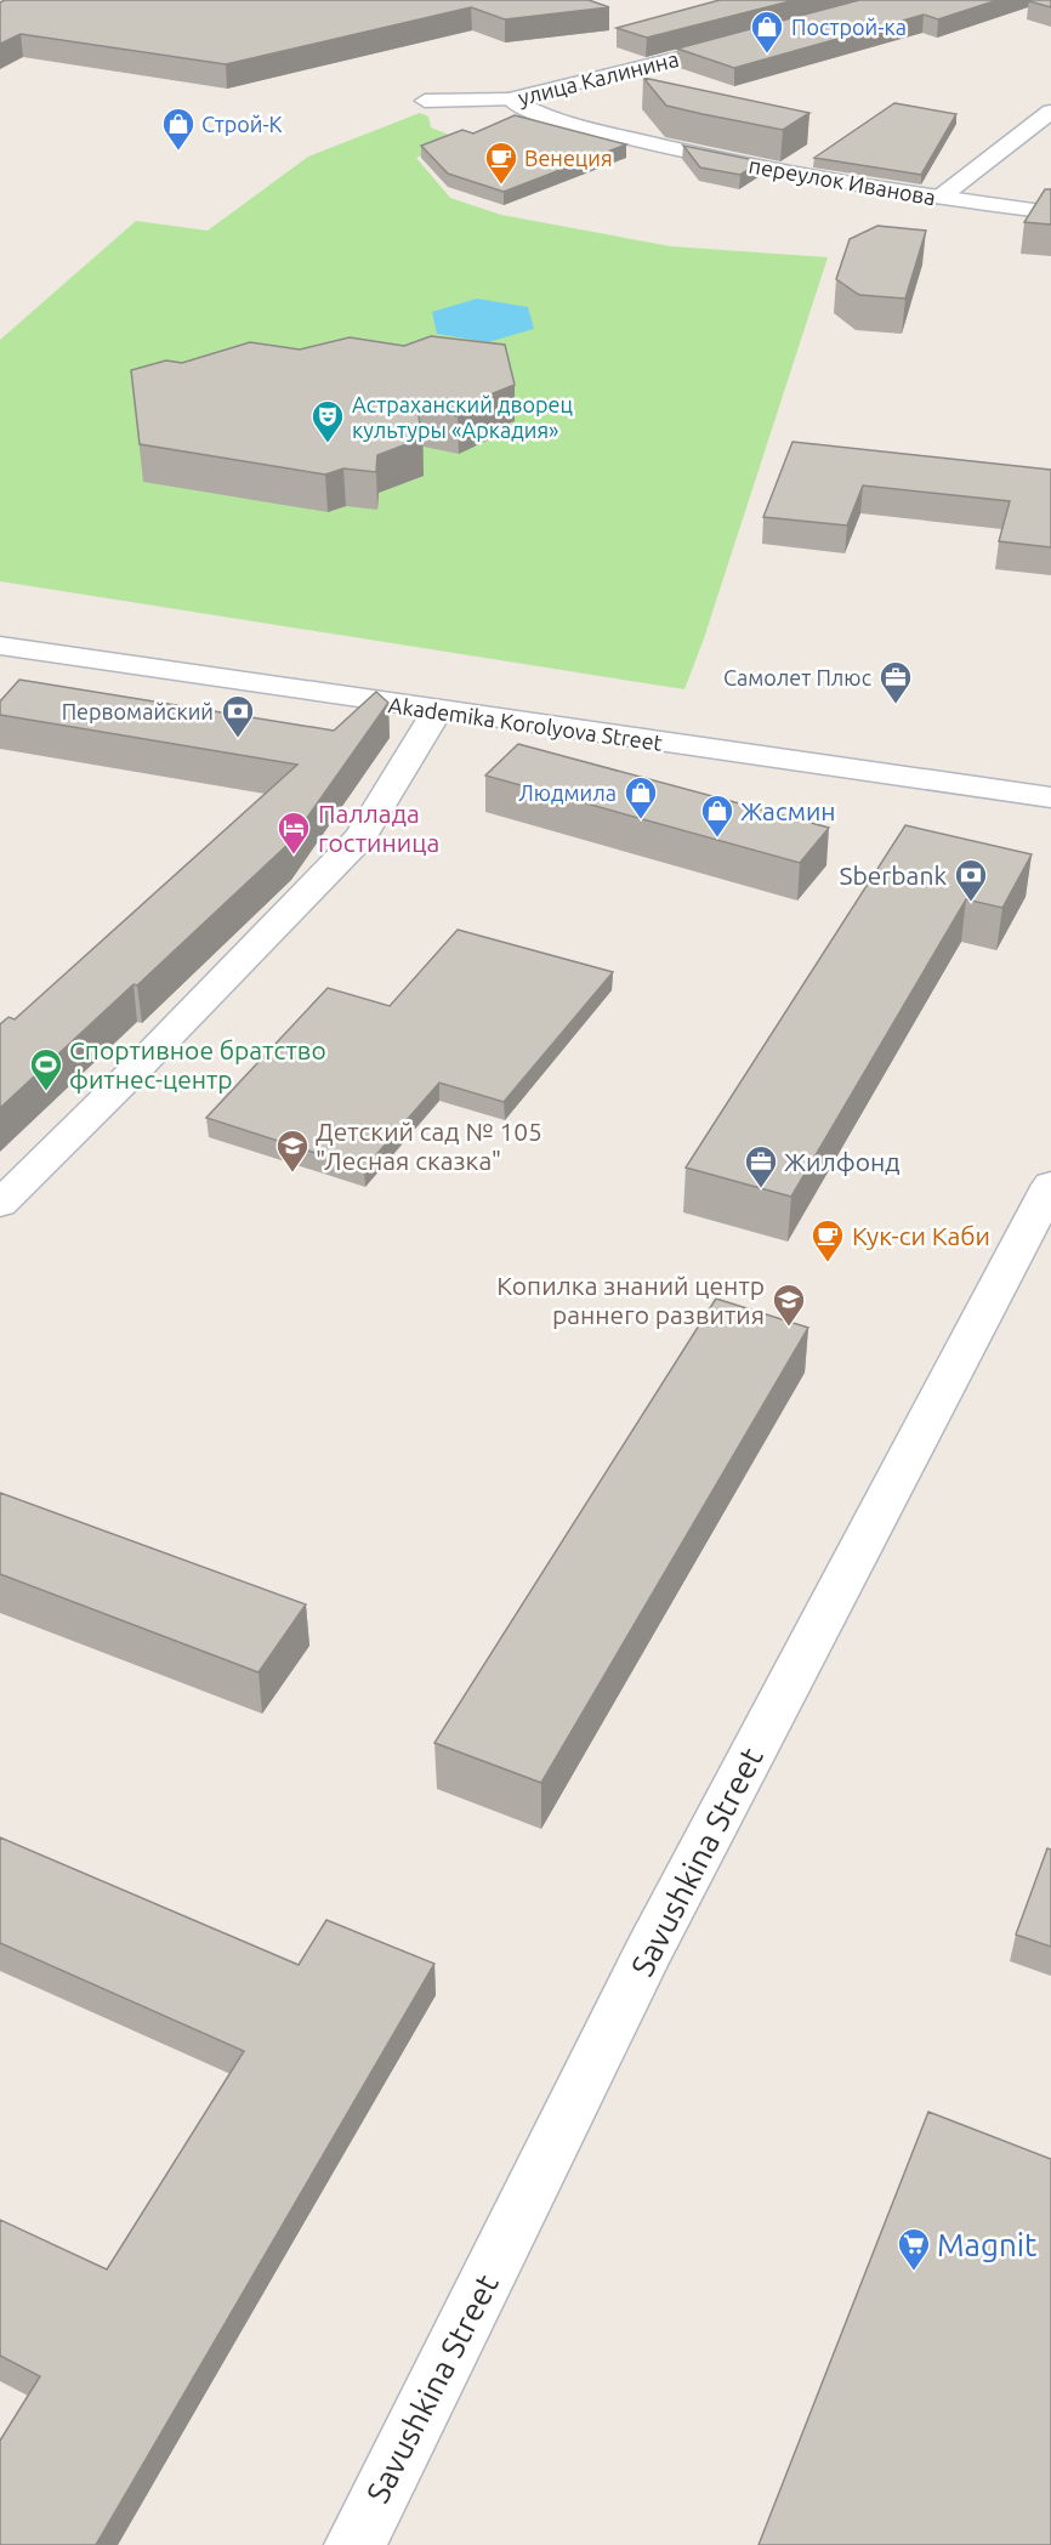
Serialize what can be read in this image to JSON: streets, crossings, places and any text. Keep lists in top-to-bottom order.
{
  "streets": {
    "street": [
      "улица Калинина",
      "переулок Иванова",
      "Akademika Korolyova Street",
      "Savushkina Street"
    ]
  },
  "crossings": [
    ["улица Калинина", "переулок Иванова"]
  ],
  "places": {
    "shop": [
      "Построй-ка",
      "Строй-К",
      "Людмила",
      "Жасмин"
    ],
    "cafe": ["Венеция", "Кук-си Каби"],
    "theatre": ["Астраханский дворец культуры «Аркадия»"],
    "office": ["Самолет Плюс", "Жилфонд"],
    "bank": ["Первомайский", "Sberbank"],
    "hotel": ["Паллада гостиница"],
    "sports": ["Спортивное братство фитнес-центр"],
    "school or university": ["Детский сад № 105 \"Лесная сказка\"", "Копилка знаний центр раннего развития"],
    "supermarket": ["Magnit"]
  }
}
